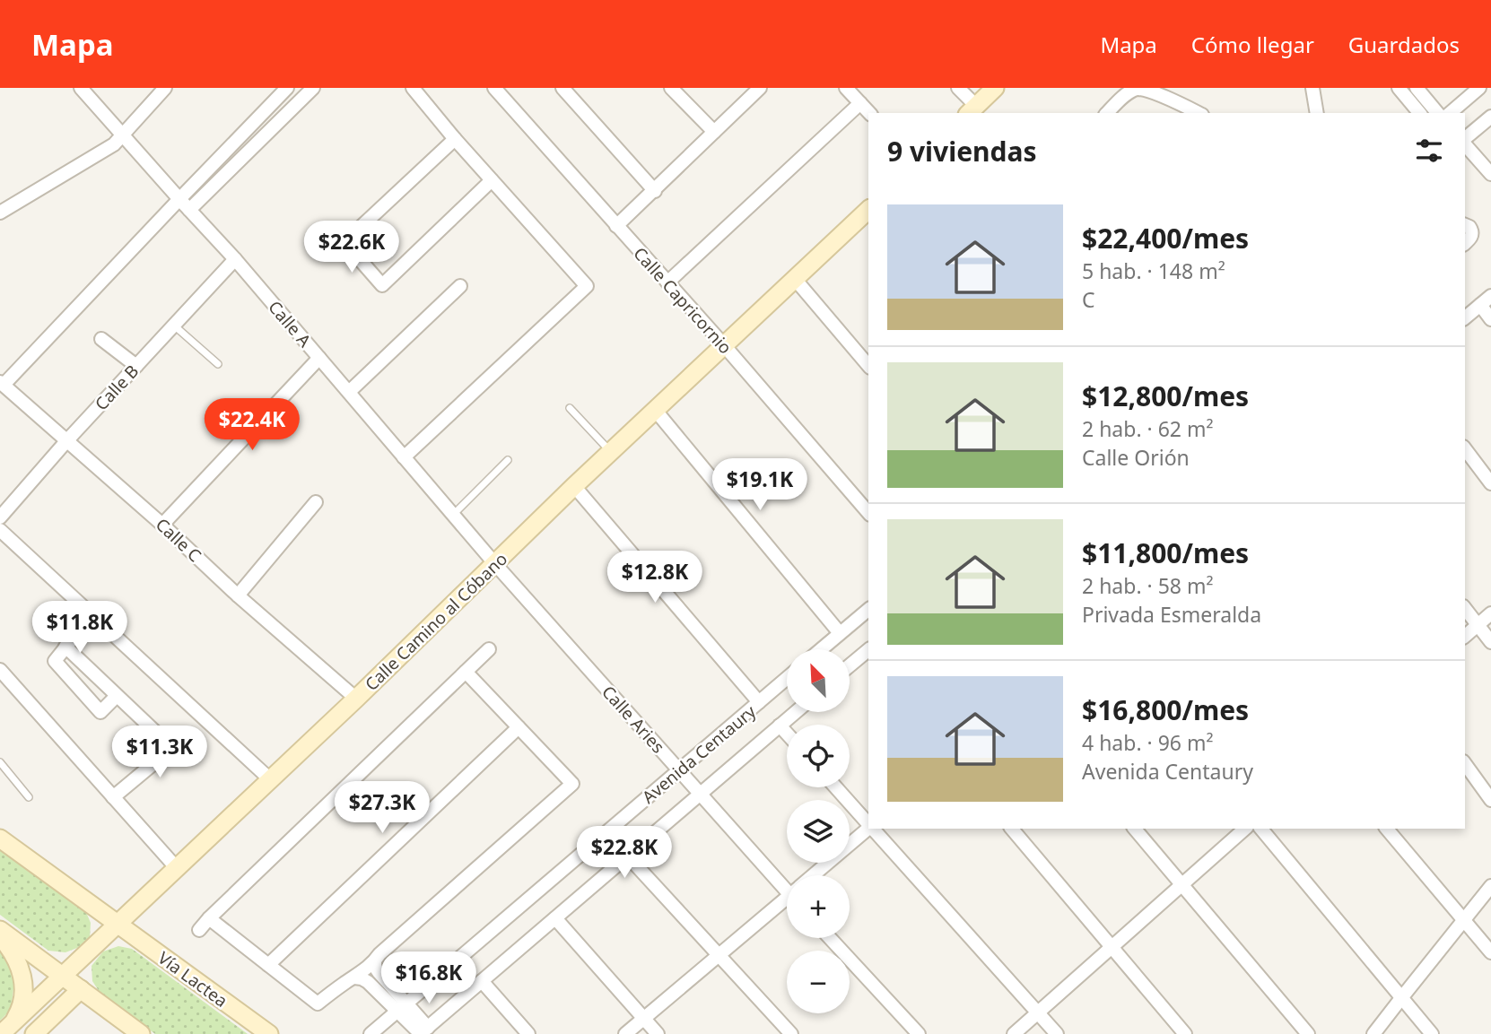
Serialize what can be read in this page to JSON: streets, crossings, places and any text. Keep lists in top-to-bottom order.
{
  "streets": {
    "street": [
      "Calle Capricornio",
      "Calle A",
      "Calle B",
      "Calle C",
      "Calle Camino al Cóbano",
      "Calle Aries",
      "Avenida Centaury",
      "Vía Lactea"
    ]
  },
  "crossings": [
    ["Calle Capricornio", "Calle Camino al Cóbano"],
    ["Calle A", "Calle B"],
    ["Calle A", "Calle Camino al Cóbano"],
    ["Calle A", "Calle Aries"],
    ["Calle B", "Calle C"],
    ["Calle C", "Calle Camino al Cóbano"],
    ["Calle Camino al Cóbano", "Calle Aries"],
    ["Calle Camino al Cóbano", "Vía Lactea"],
    ["Calle Aries", "Avenida Centaury"]
  ],
  "north": "top left",
  "page": {
    "header": "Mapa",
    "nav": ["Mapa", "Cómo llegar", "Guardados"],
    "heading": "9 viviendas",
    "list": [
      {
        "name": "$22,400/mes",
        "note": "5 hab. · 148 m² · C"
      },
      {
        "name": "$12,800/mes",
        "note": "2 hab. · 62 m² · Calle Orión"
      },
      {
        "name": "$11,800/mes",
        "note": "2 hab. · 58 m² · Privada Esmeralda"
      },
      {
        "name": "$16,800/mes",
        "note": "4 hab. · 96 m² · Avenida Centaury"
      }
    ],
    "price": [
      "$22.6K",
      "$22.4K",
      "$19.1K",
      "$12.8K",
      "$11.8K",
      "$11.3K",
      "$27.3K",
      "$22.8K",
      "$16.8K"
    ],
    "map_buttons": ["+", "−"]
  }
}
